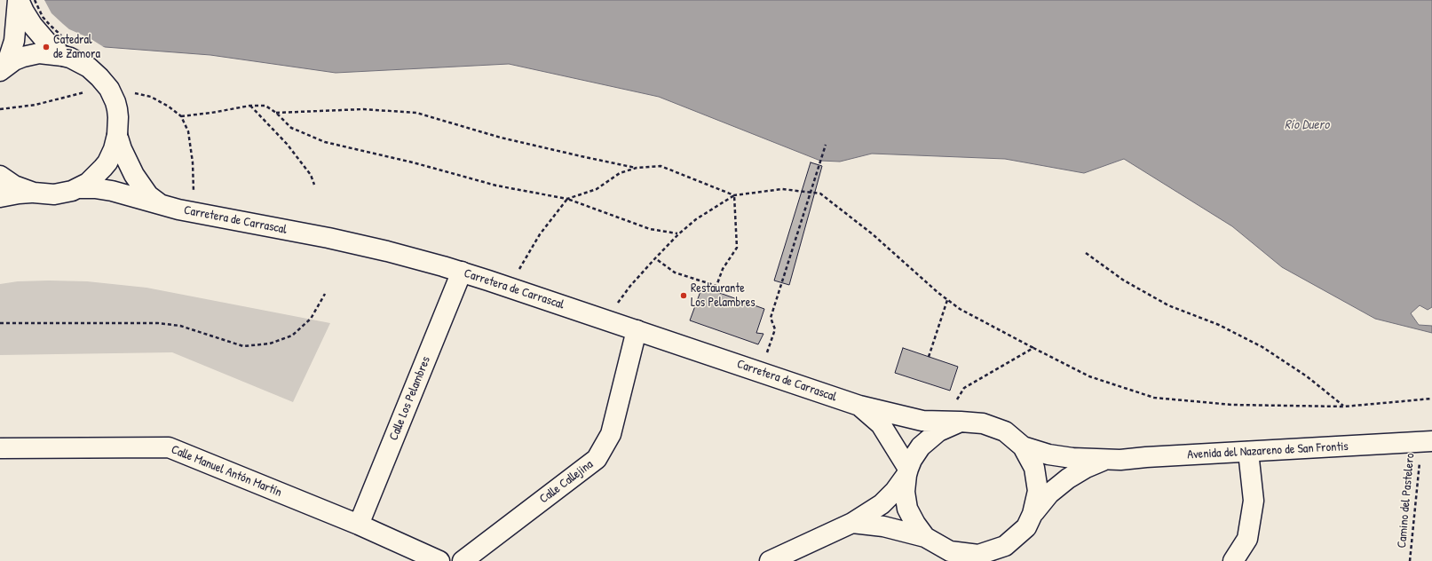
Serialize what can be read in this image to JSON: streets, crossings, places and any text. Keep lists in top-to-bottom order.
{
  "streets": {
    "main road": [
      "Carretera de Carrascal",
      "Calle Los Pelambres",
      "Avenida del Nazareno de San Frontis",
      "Calle Manuel Antón Martín",
      "Calle Callejina"
    ],
    "path": ["Camino del Pastelero"]
  },
  "crossings": [
    ["Carretera de Carrascal", "Calle Los Pelambres"],
    ["Carretera de Carrascal", "Avenida del Nazareno de San Frontis"],
    ["Carretera de Carrascal", "Calle Callejina"],
    ["Calle Los Pelambres", "Calle Manuel Antón Martín"],
    ["Avenida del Nazareno de San Frontis", "Camino del Pastelero"]
  ],
  "water": ["Río Duero"],
  "places": ["Catedral de Zamora", "Restaurante Los Pelambres"]
}
